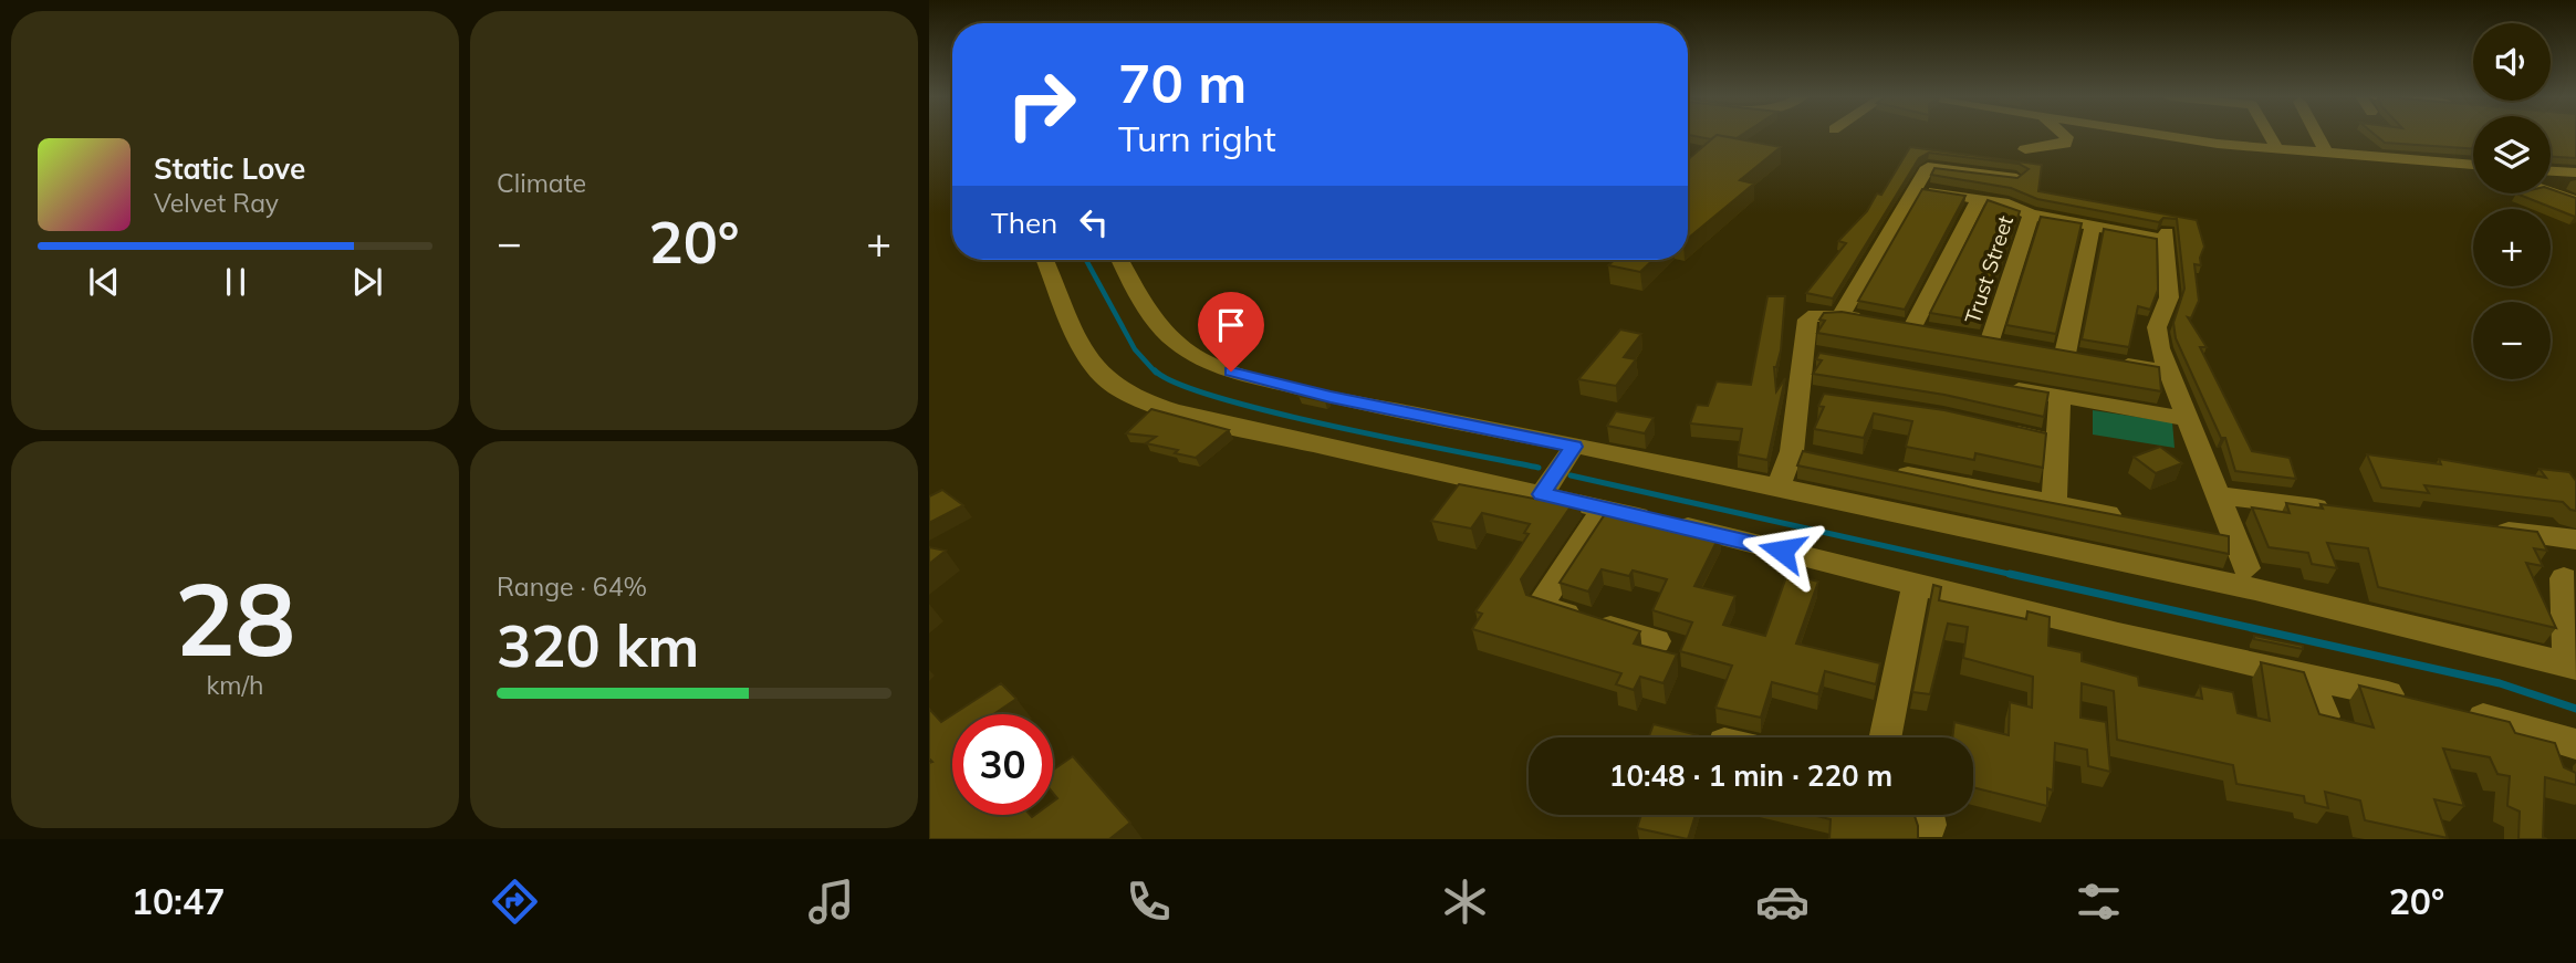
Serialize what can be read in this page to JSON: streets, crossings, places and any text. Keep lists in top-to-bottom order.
{
  "streets": {
    "street": ["Trust Street"]
  },
  "page": {
    "tile": [
      "Climate",
      ["28", "km/h"],
      ["Range · 64%", "320 km"]
    ],
    "map_buttons": ["+", "−"],
    "turn": ["70 m", "Turn right"],
    "song": ["Static Love", "Velvet Ray"],
    "then": "Then",
    "heat": ["−", "20°", "+"],
    "limit": "30",
    "trip": "10:48 · 1 min · 220 m",
    "tabs": ["10:47", "20°"]
  }
}
